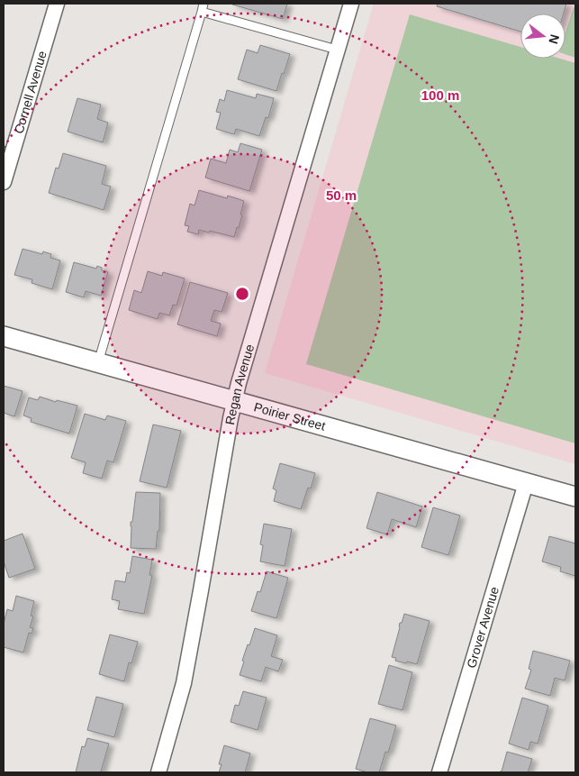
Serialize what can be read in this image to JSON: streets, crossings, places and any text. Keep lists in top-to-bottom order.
{
  "streets": {
    "street": [
      "Cornell Avenue",
      "Regan Avenue",
      "Poirier Street",
      "Grover Avenue"
    ]
  },
  "crossings": [
    ["Regan Avenue", "Poirier Street"],
    ["Poirier Street", "Grover Avenue"]
  ],
  "north": "right",
  "rings": ["100 m", "50 m"]
}
